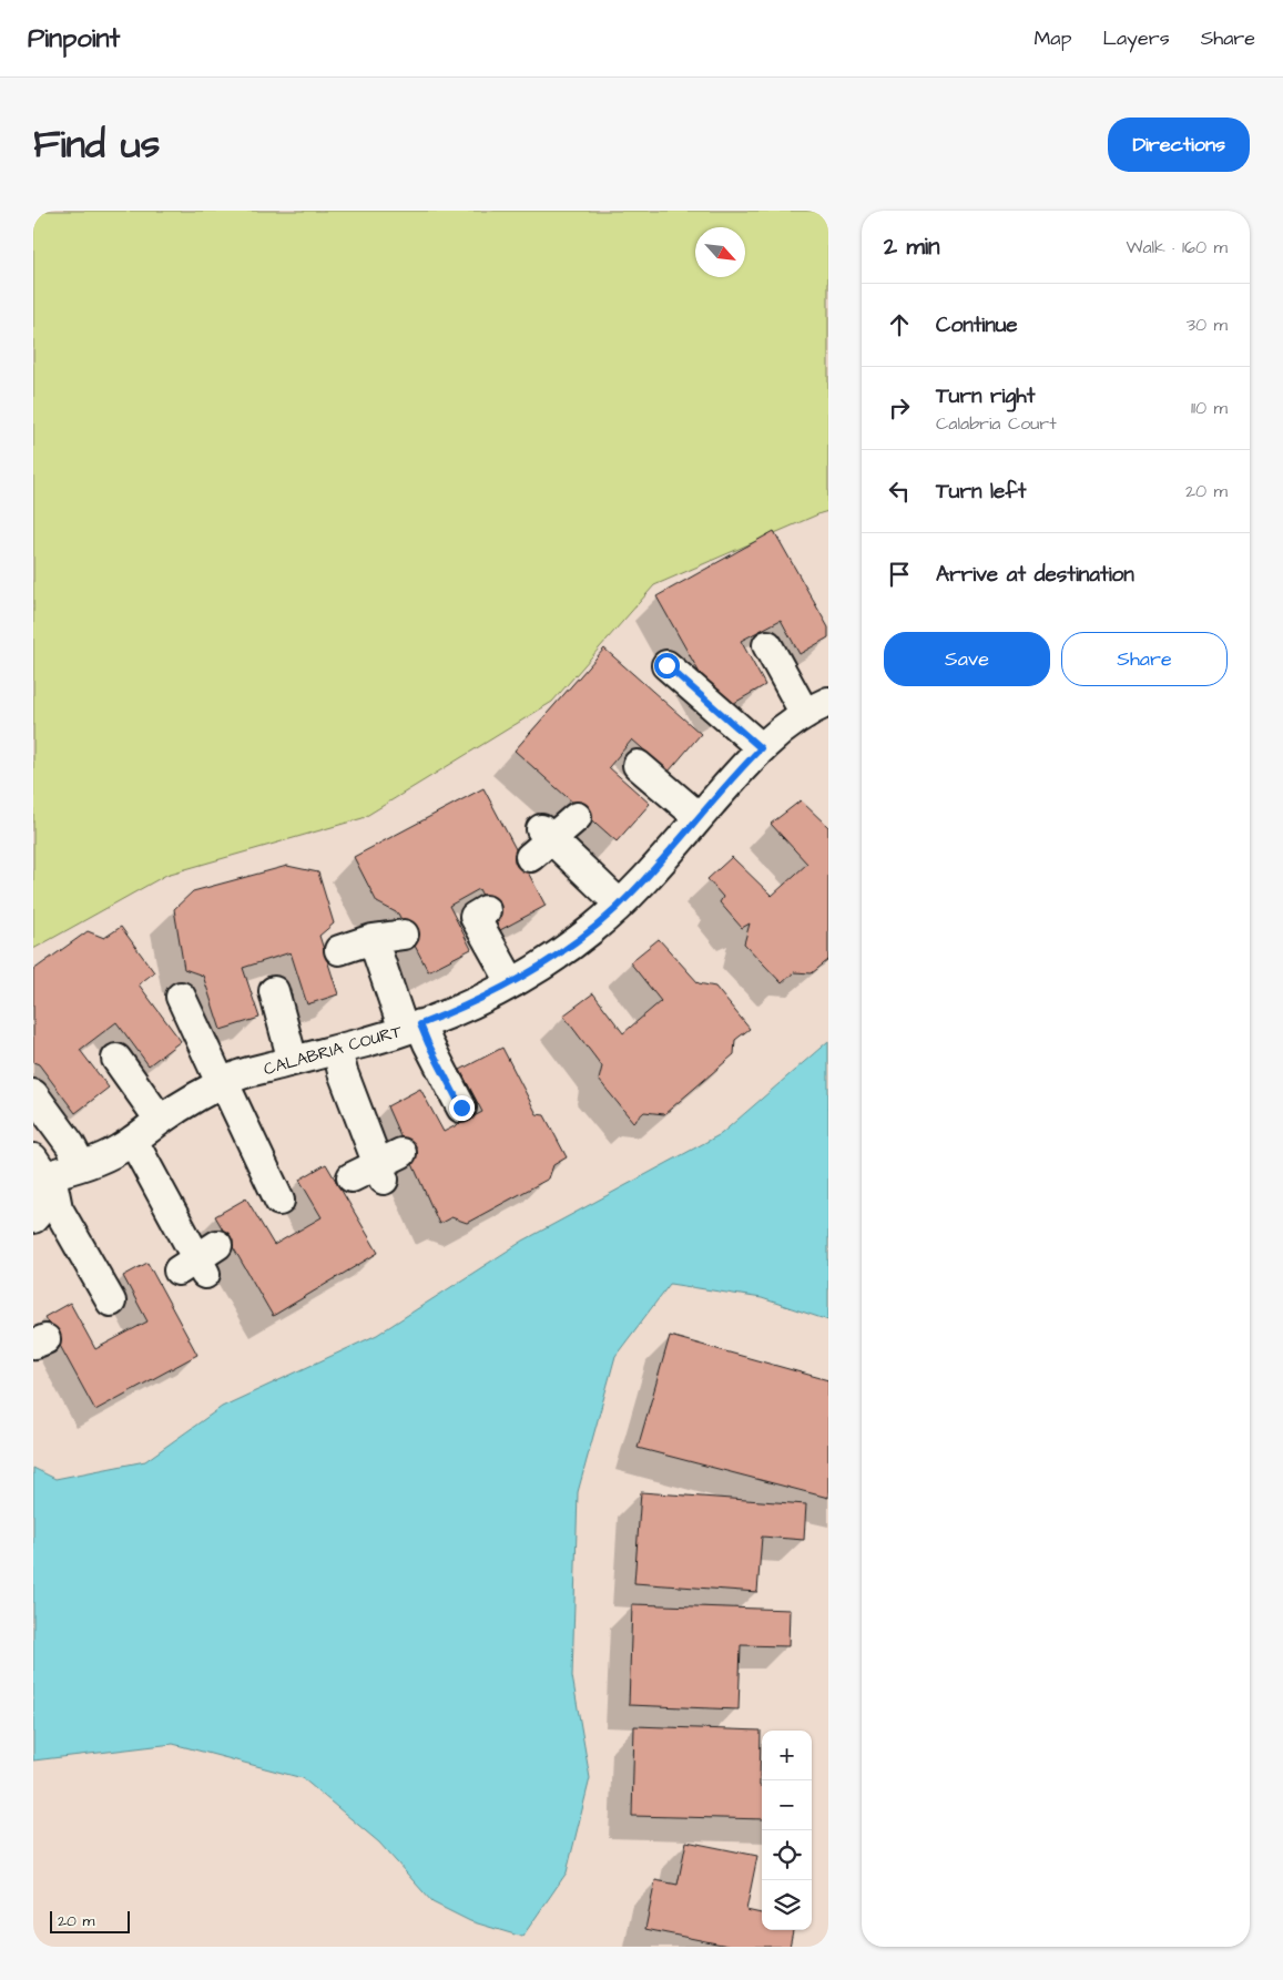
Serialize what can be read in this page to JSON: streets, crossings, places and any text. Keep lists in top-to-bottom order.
{
  "streets": {
    "street": ["CALABRIA COURT"]
  },
  "scale_bar": "20 m",
  "north": "bottom right",
  "page": {
    "header": "Pinpoint",
    "nav": ["Map", "Layers", "Share"],
    "title": "Find us",
    "buttons": [
      "Directions",
      ["Save", "Share"]
    ],
    "heading": ["2 min", "Walk · 160 m"],
    "list": [
      ["Continue", "30 m"],
      ["Turn right", "Calabria Court", "110 m"],
      ["Turn left", "20 m"],
      "Arrive at destination"
    ],
    "map_buttons": ["+", "−"],
    "scale": "20 m"
  }
}
